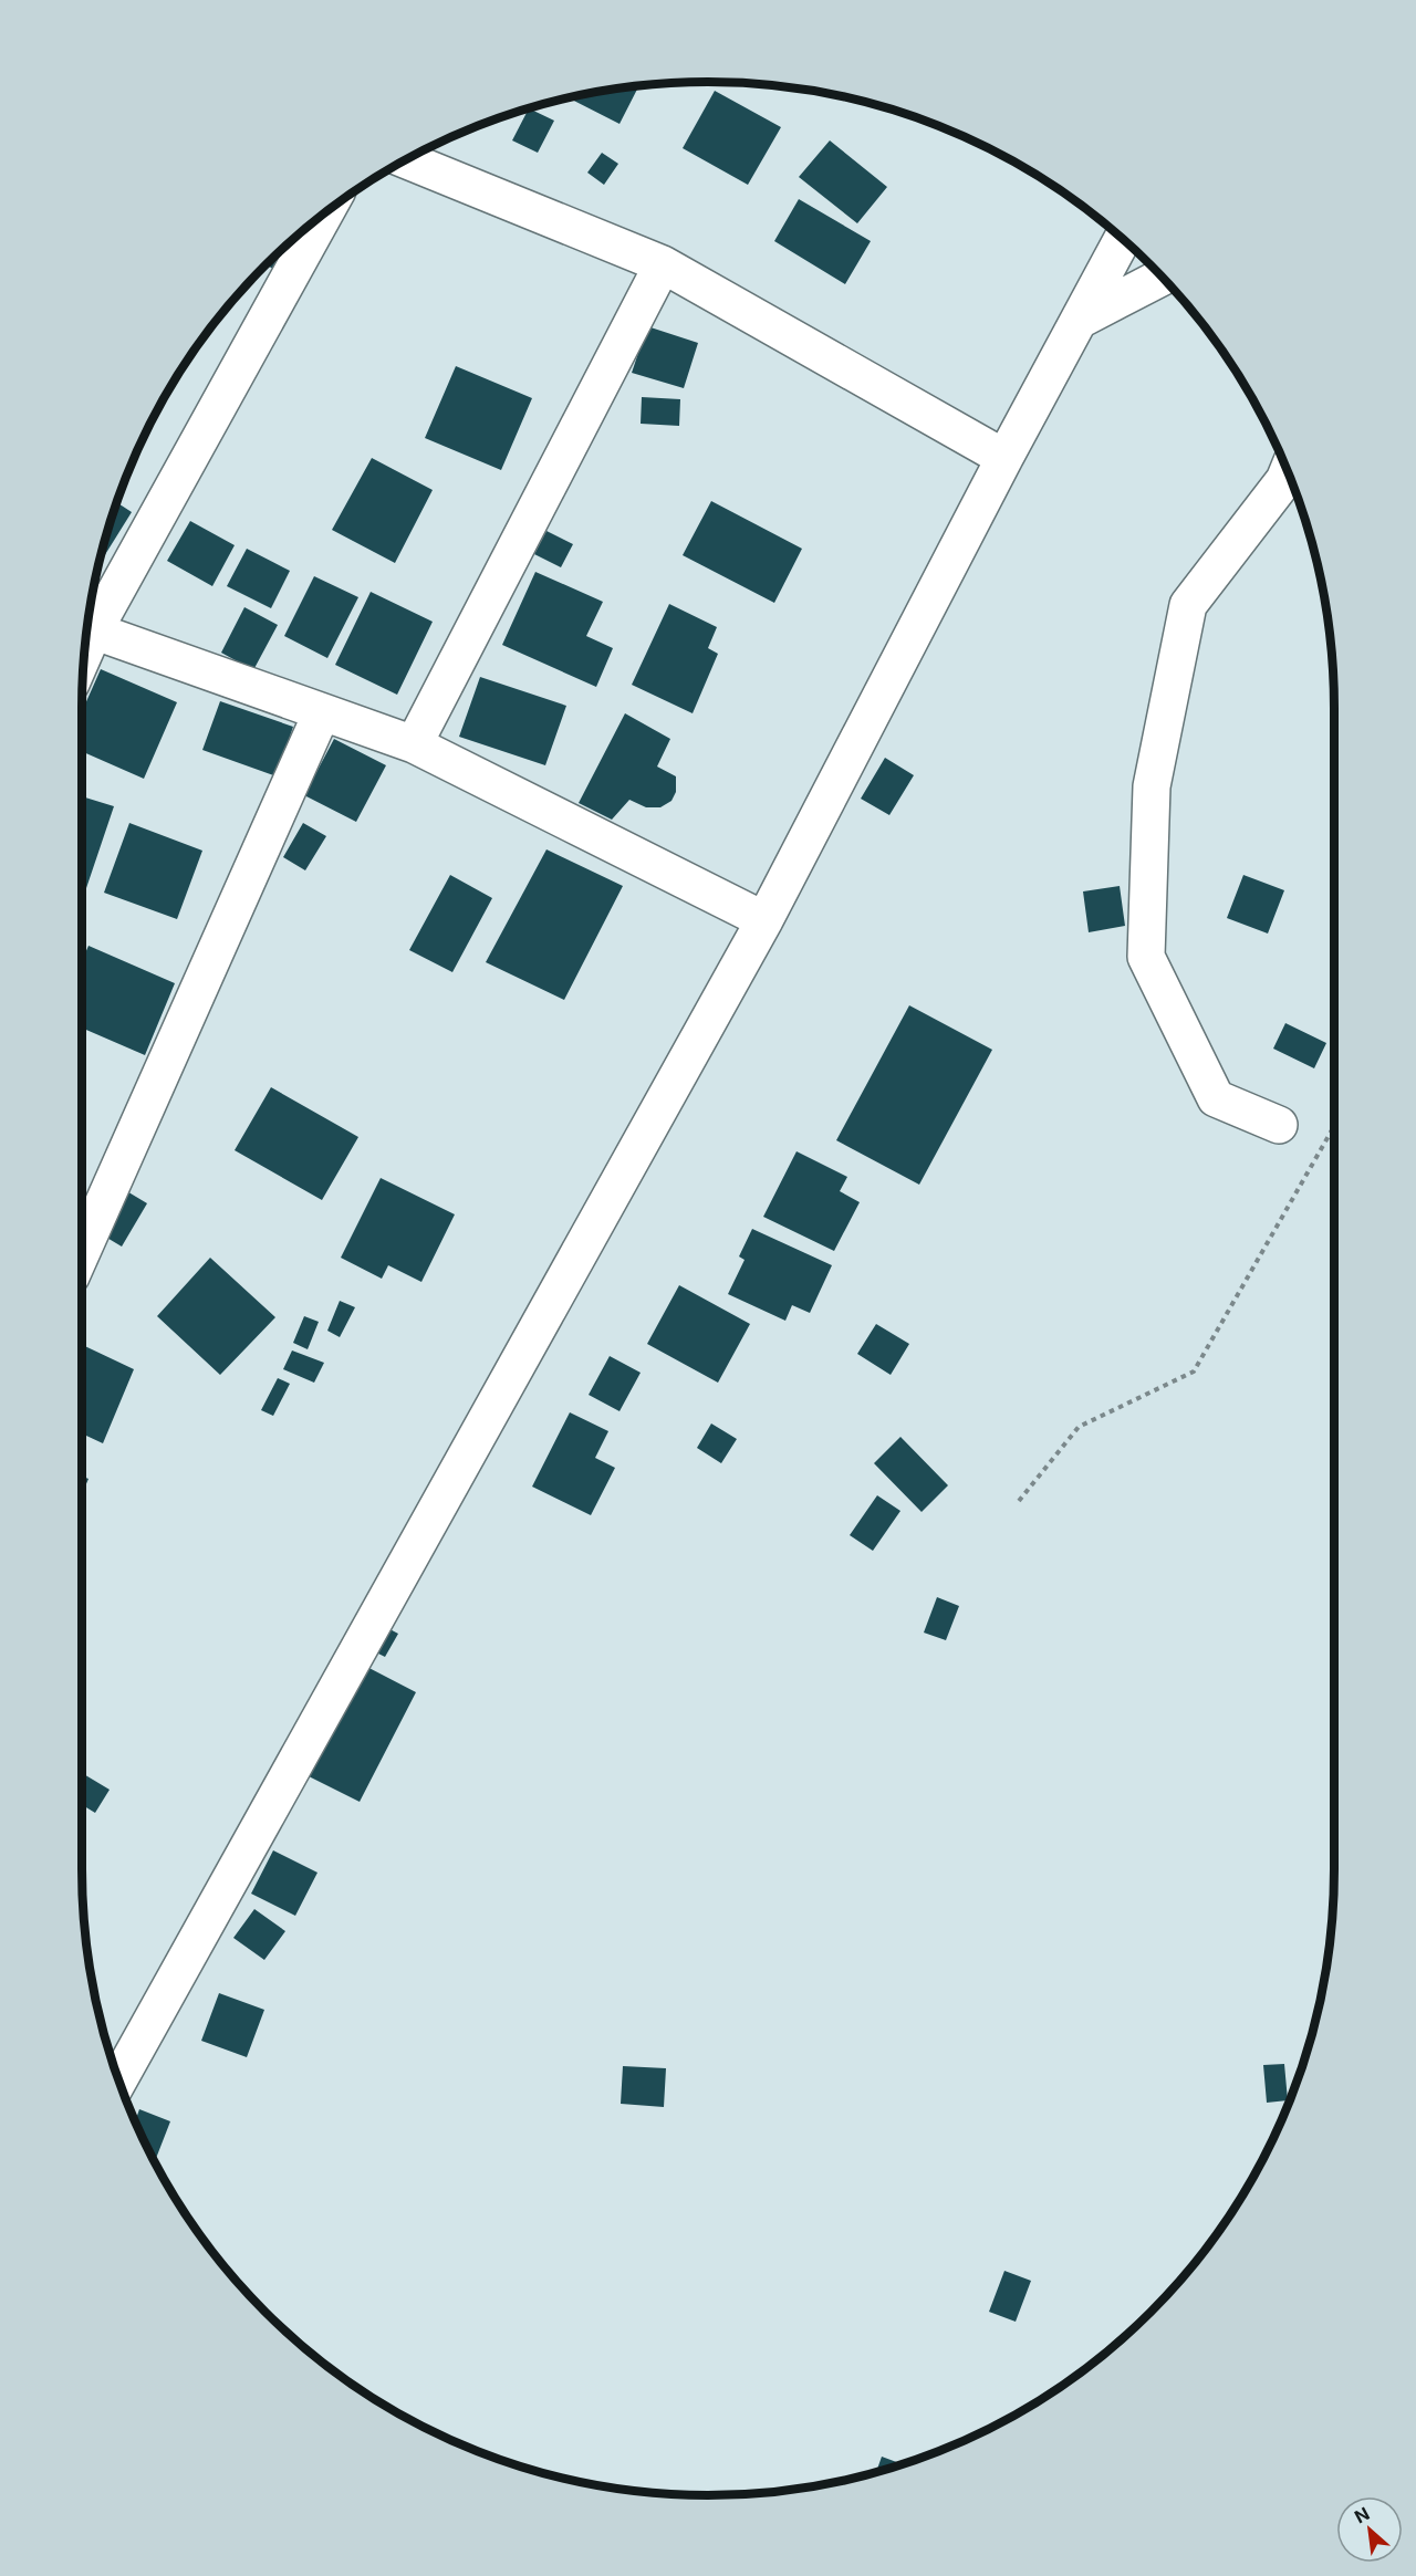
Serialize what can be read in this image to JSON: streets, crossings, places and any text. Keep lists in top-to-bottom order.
{
  "north": "top left"
}
